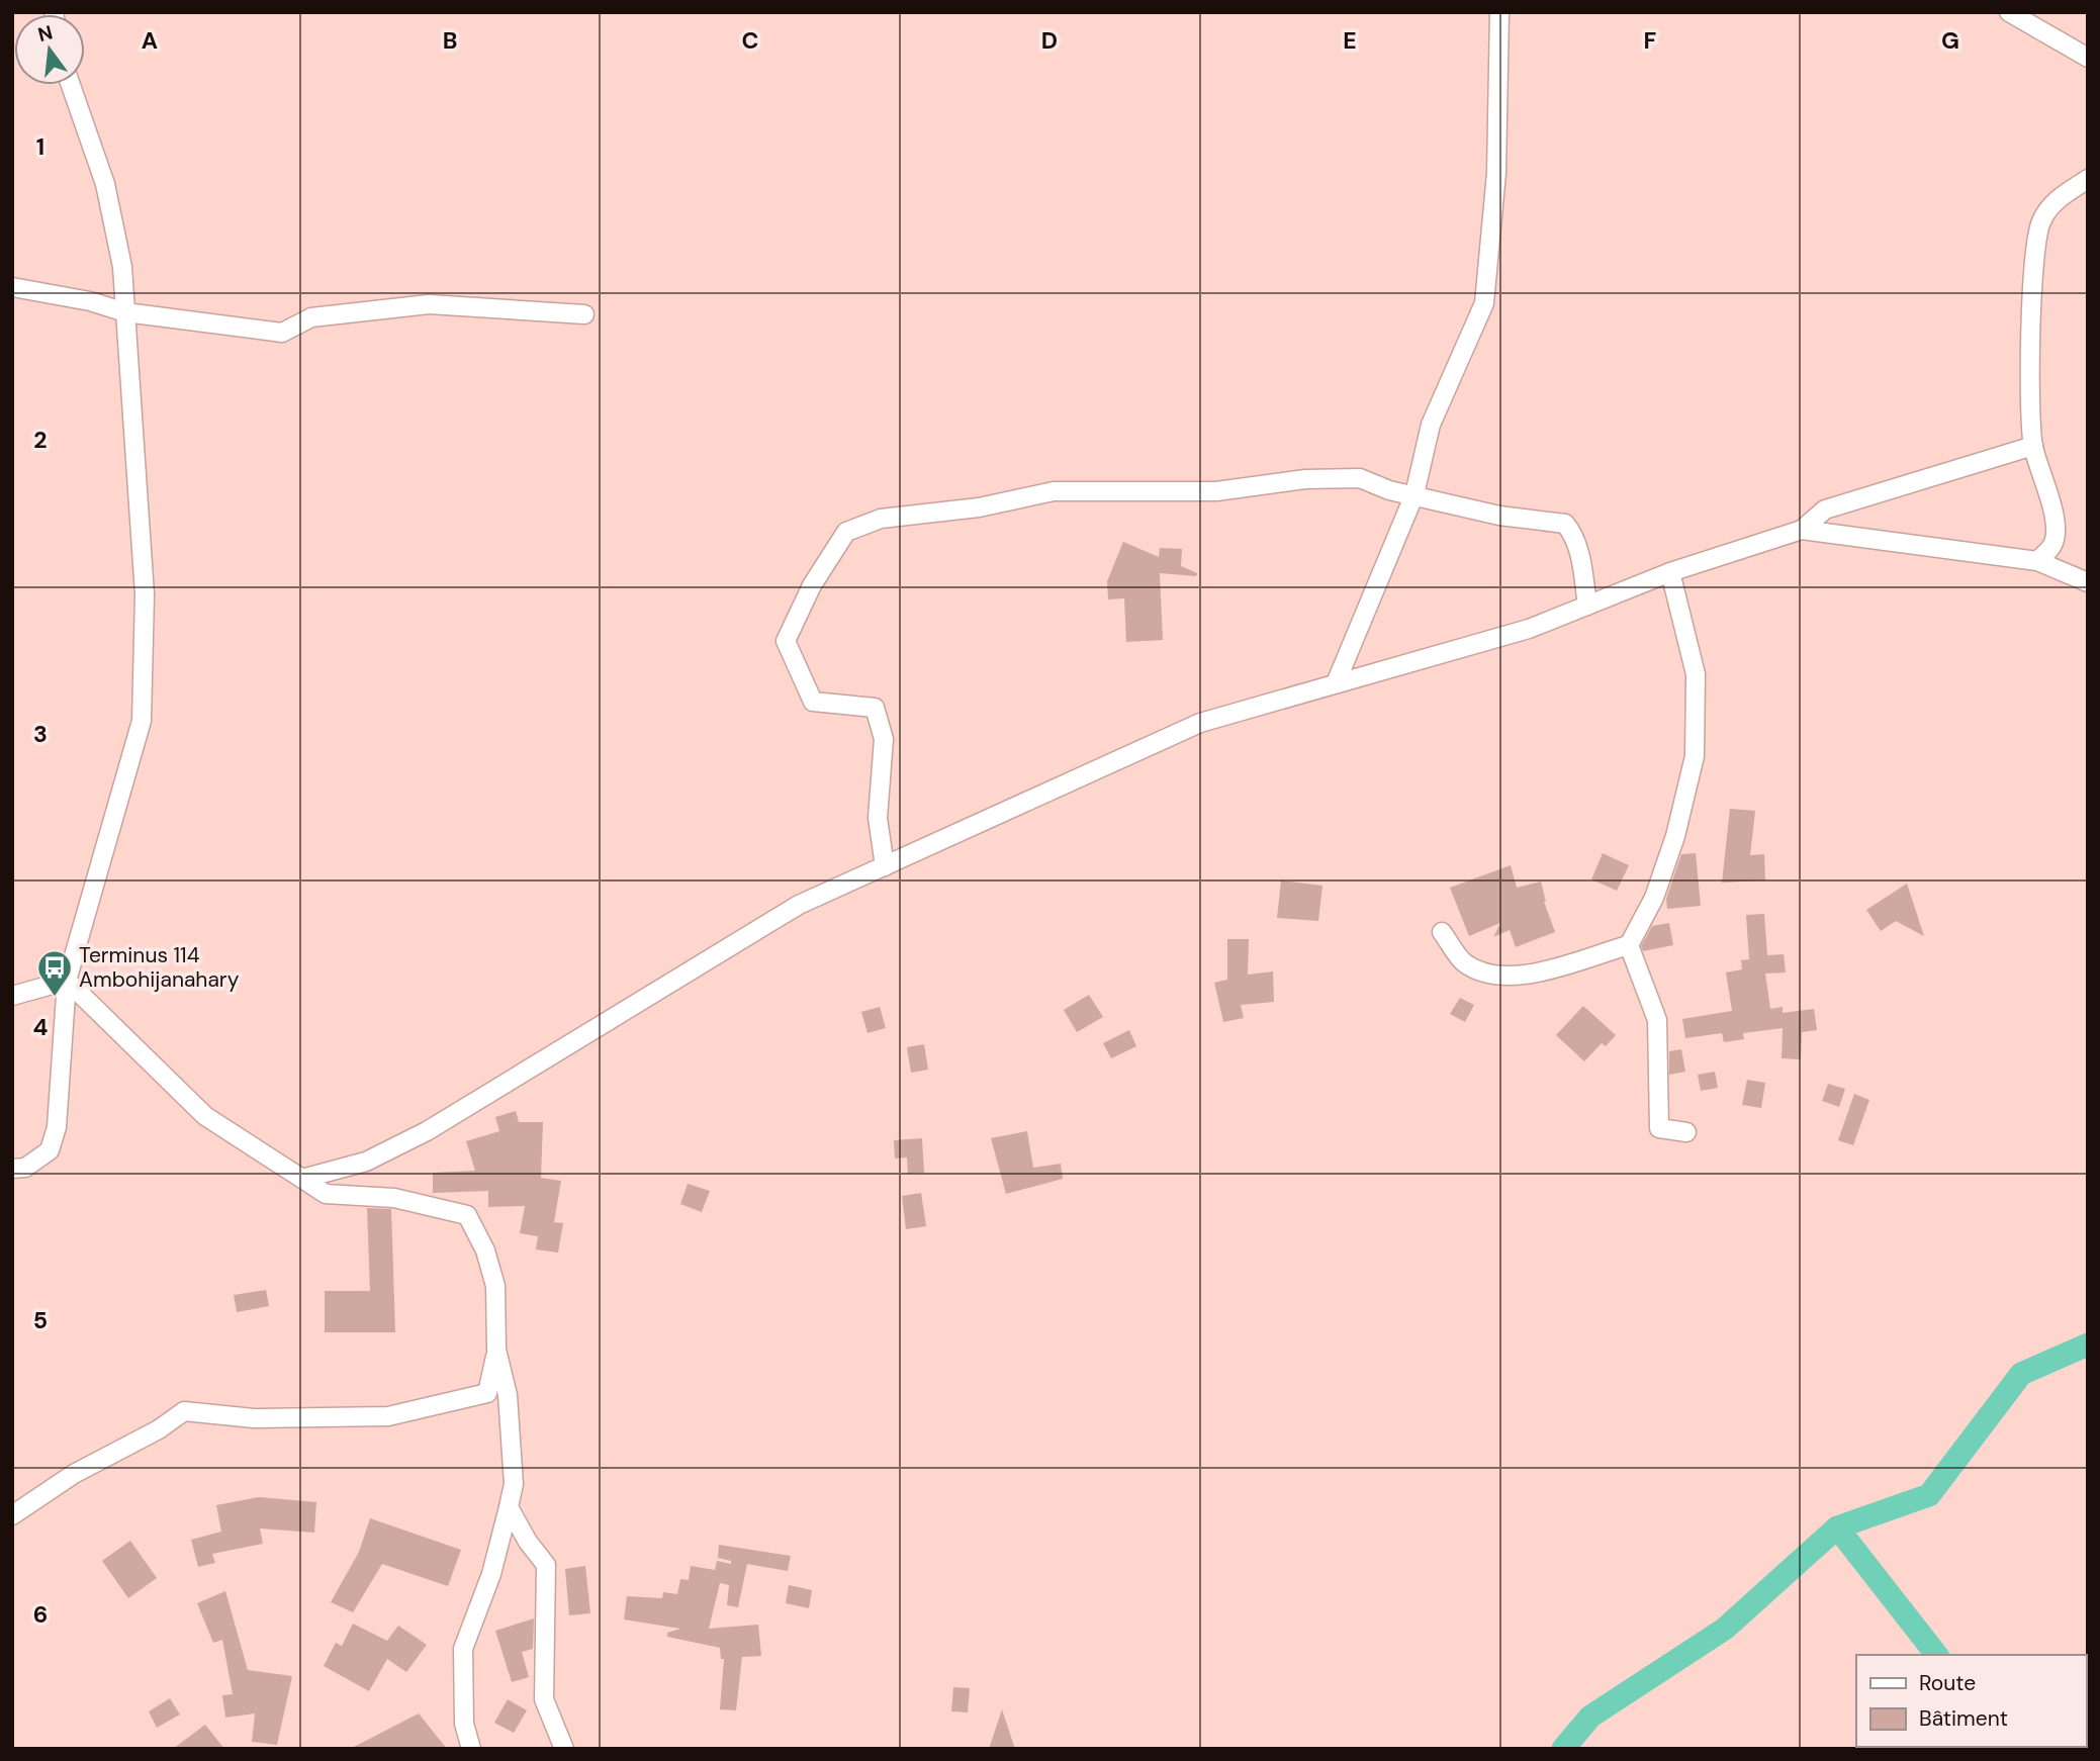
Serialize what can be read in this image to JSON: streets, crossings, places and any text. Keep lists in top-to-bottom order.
{
  "places": {
    "bus stop": ["Terminus 114 Ambohijanahary"]
  },
  "legend": ["Route", "Bâtiment"],
  "north": "top",
  "grid": {
    "columns": [
      "A",
      "B",
      "C",
      "D",
      "E",
      "F",
      "G"
    ],
    "rows": [
      "1",
      "2",
      "3",
      "4",
      "5",
      "6"
    ]
  }
}
